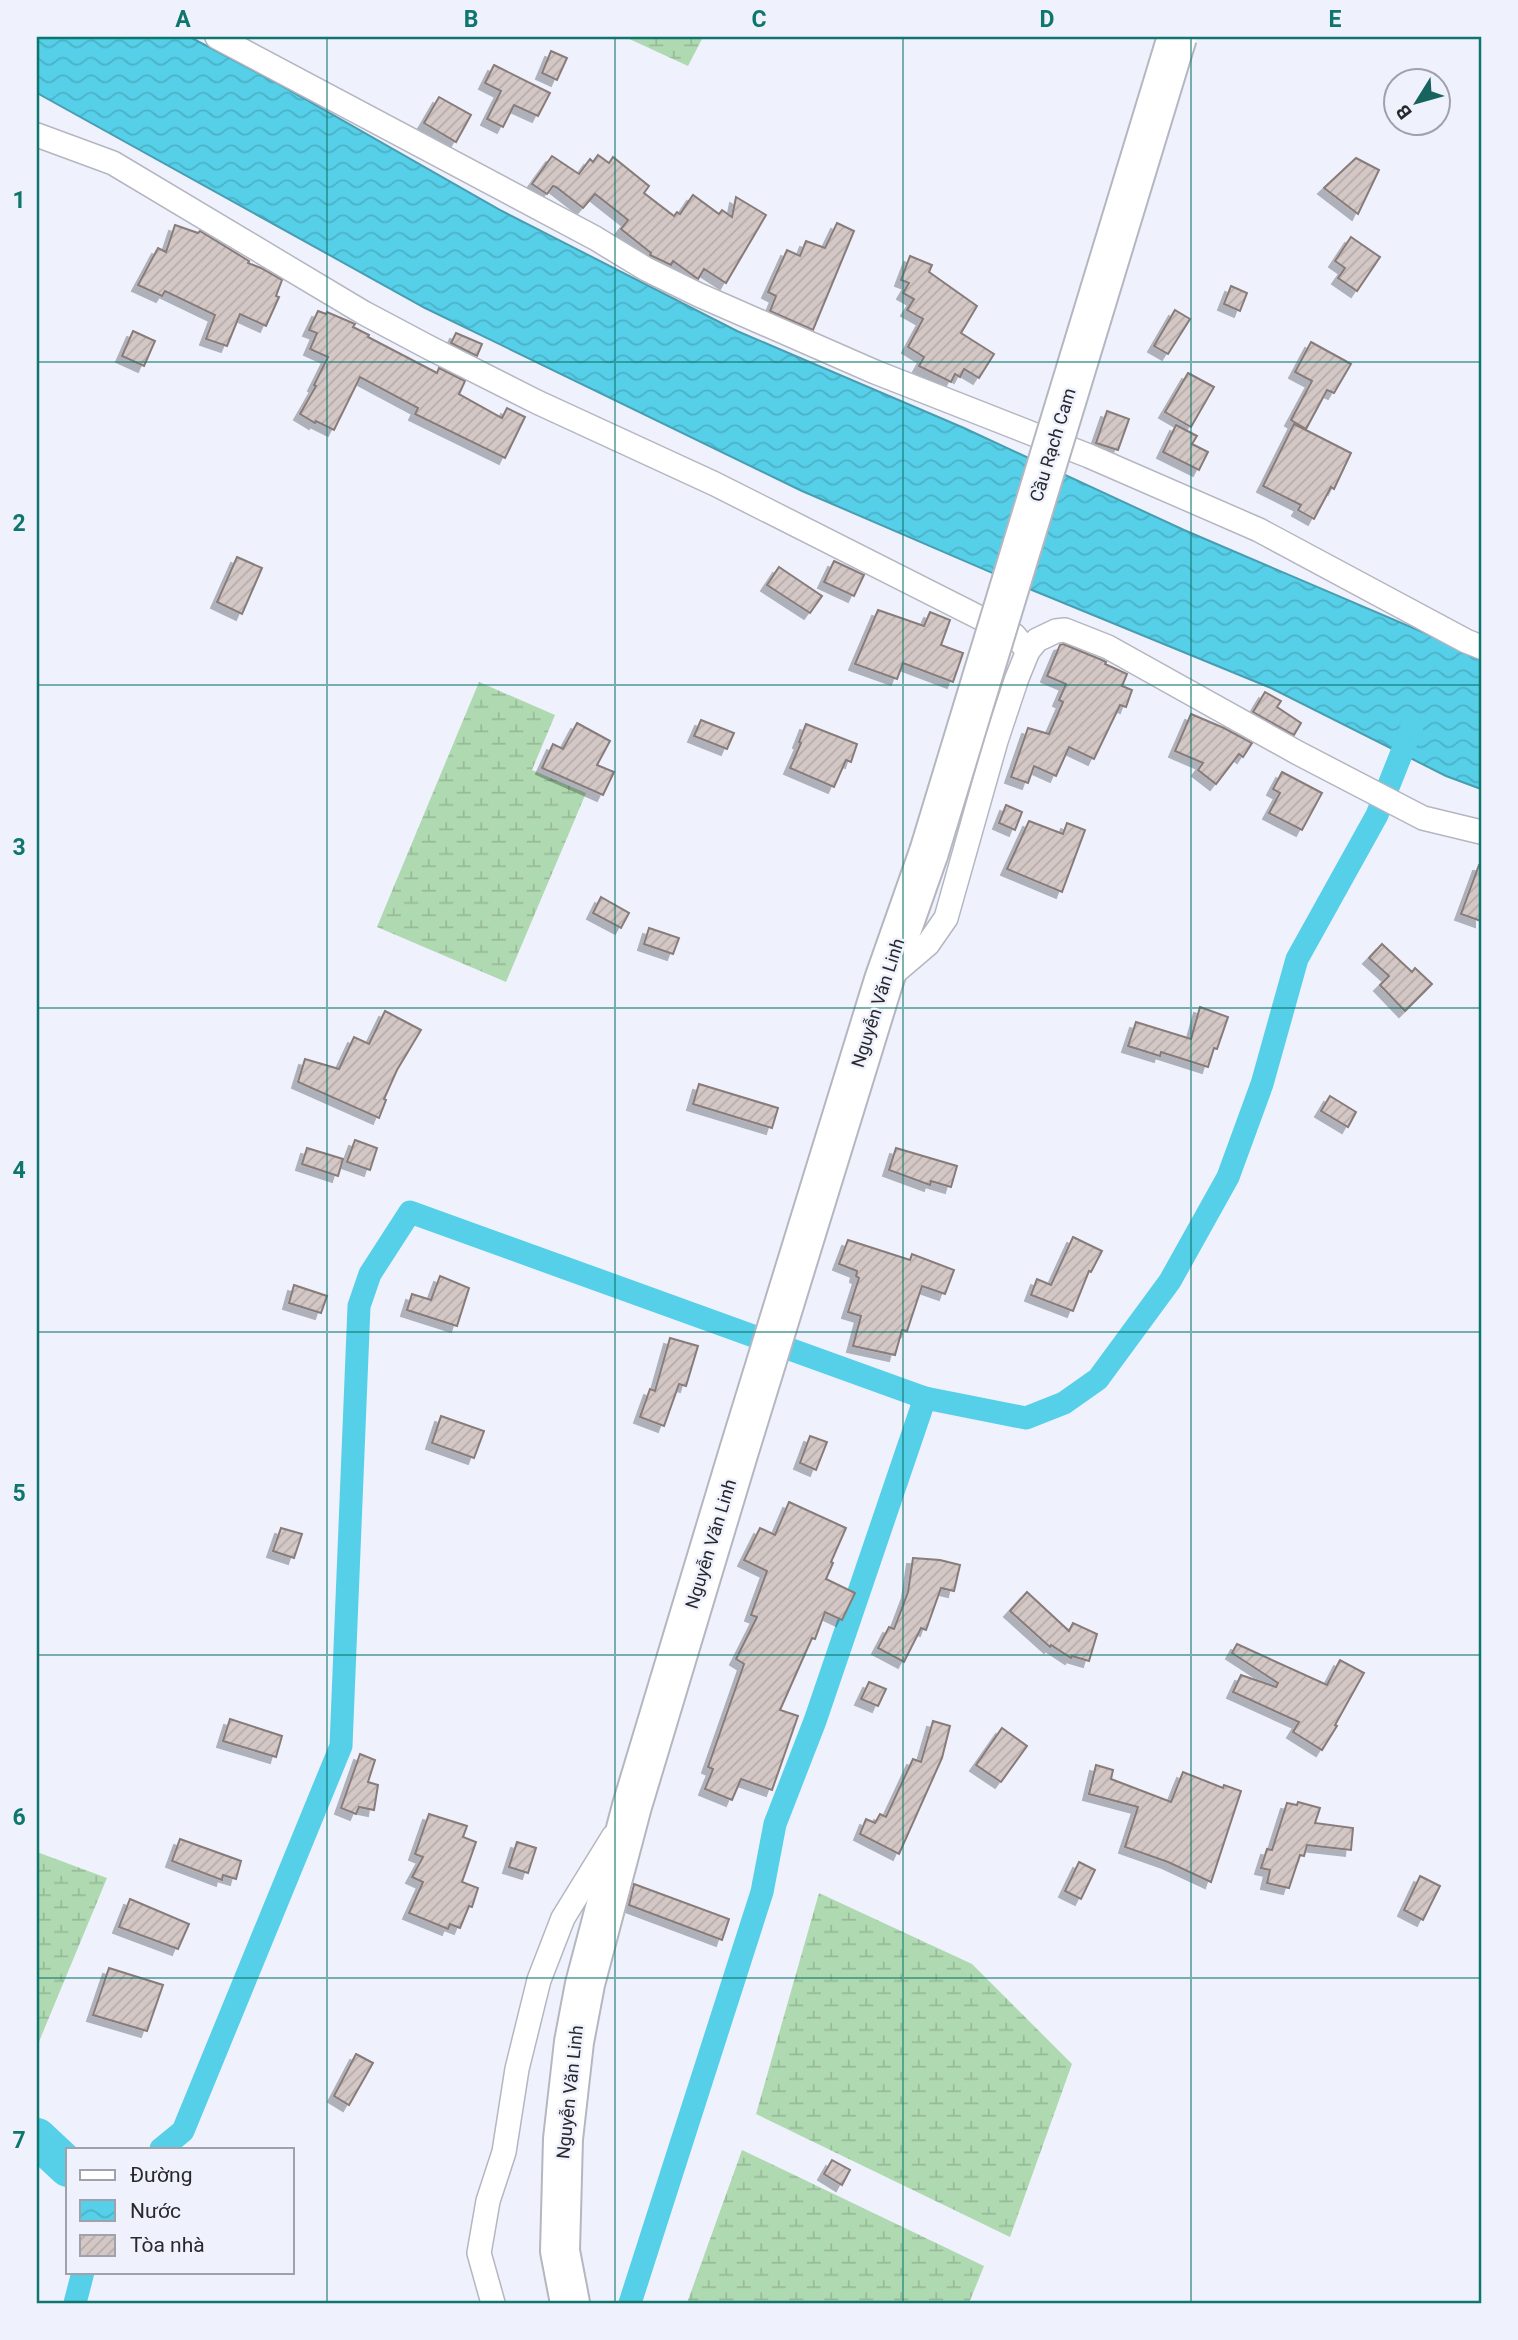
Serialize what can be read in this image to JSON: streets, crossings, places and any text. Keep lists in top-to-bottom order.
{
  "streets": {
    "highway": ["Cầu Rạch Cam", "Nguyễn Văn Linh"]
  },
  "crossings": [
    ["Cầu Rạch Cam", "Nguyễn Văn Linh"]
  ],
  "legend": ["Đường", "Nước", "Tòa nhà"],
  "north": "bottom left",
  "grid": {
    "columns": [
      "A",
      "B",
      "C",
      "D",
      "E"
    ],
    "rows": [
      "1",
      "2",
      "3",
      "4",
      "5",
      "6",
      "7"
    ]
  }
}
